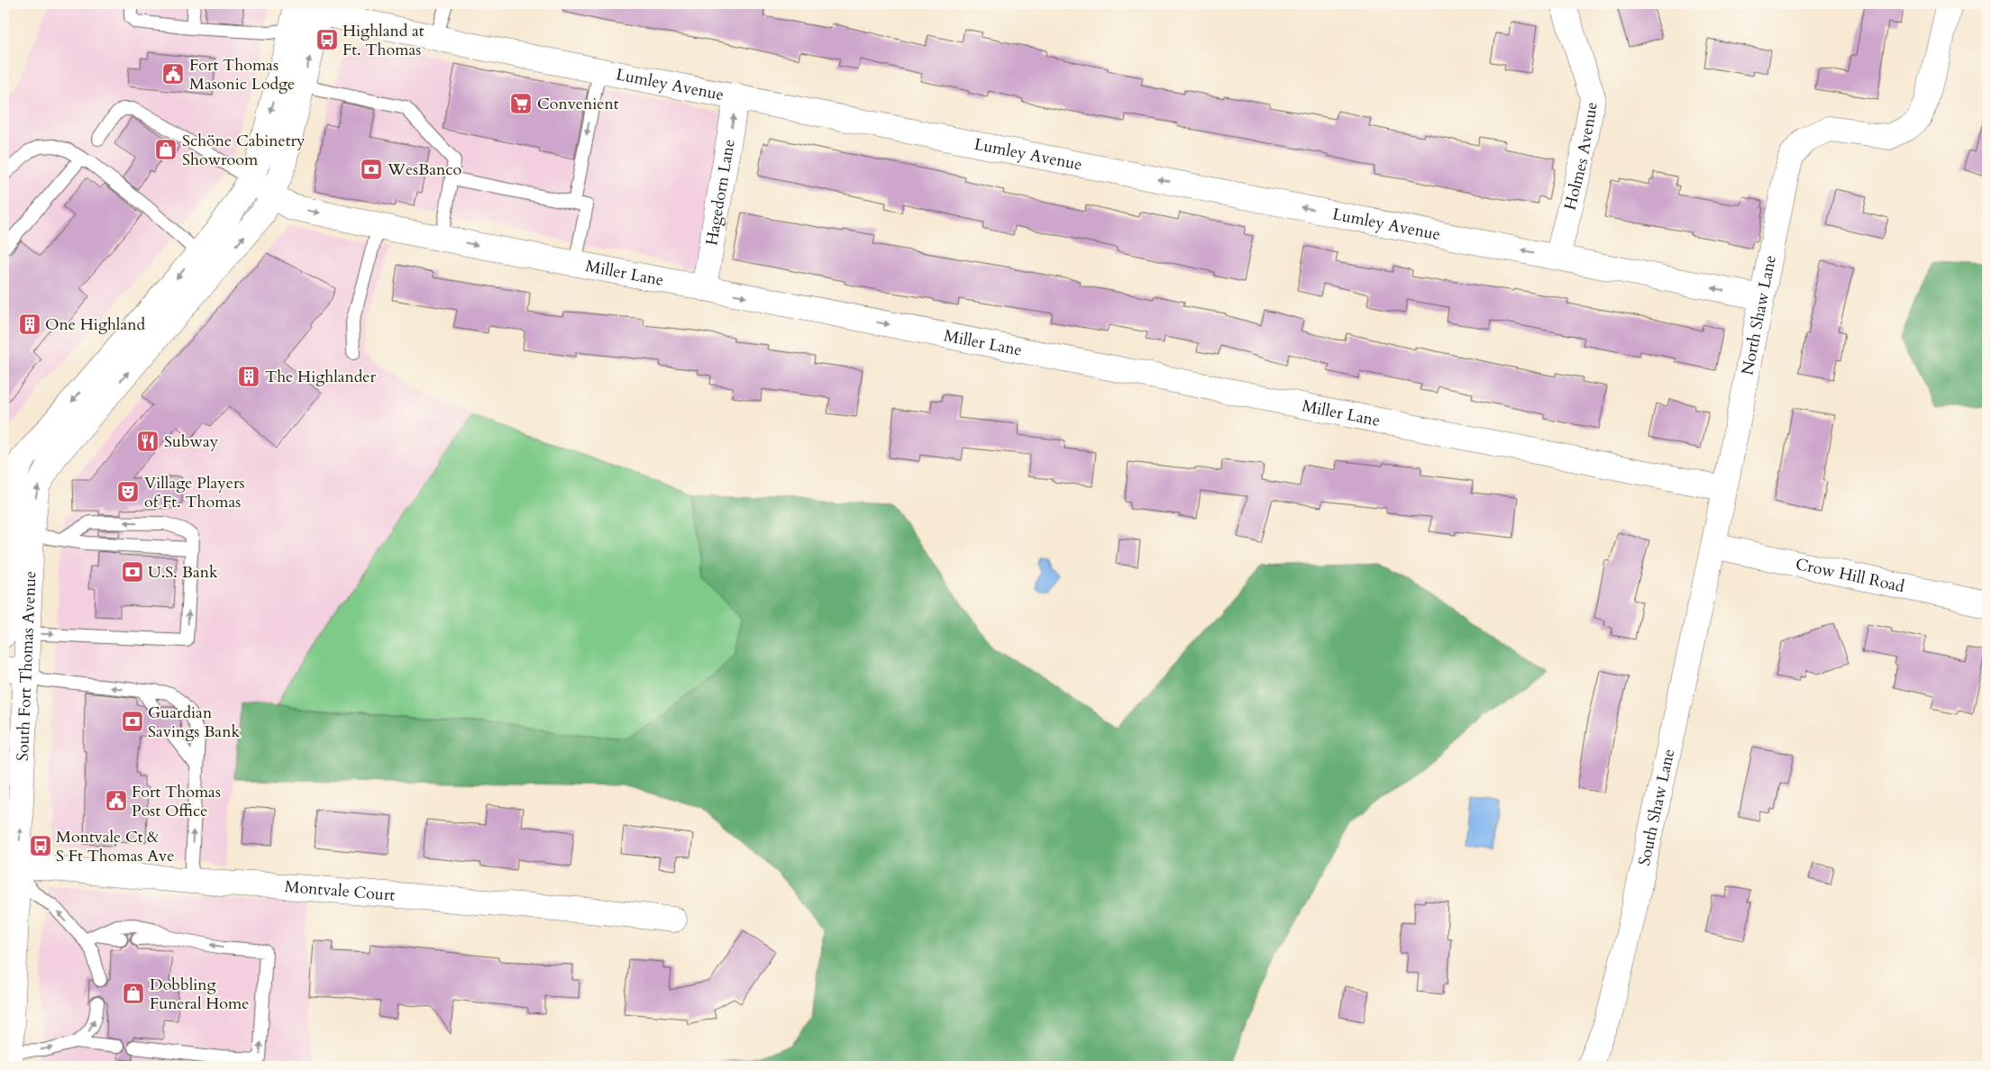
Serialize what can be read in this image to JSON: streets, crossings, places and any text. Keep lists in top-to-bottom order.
{
  "streets": {
    "street": [
      "Lumley Avenue",
      "Holmes Avenue",
      "Hagedorn Lane",
      "Miller Lane",
      "North Shaw Lane",
      "Crow Hill Road",
      "South Fort Thomas Avenue",
      "South Shaw Lane",
      "Montvale Court"
    ]
  },
  "crossings": [
    ["Lumley Avenue", "Holmes Avenue"],
    ["Lumley Avenue", "Hagedorn Lane"],
    ["Lumley Avenue", "North Shaw Lane"],
    ["Lumley Avenue", "South Fort Thomas Avenue"],
    ["Hagedorn Lane", "Miller Lane"],
    ["Miller Lane", "North Shaw Lane"],
    ["Miller Lane", "South Fort Thomas Avenue"],
    ["North Shaw Lane", "Crow Hill Road"],
    ["North Shaw Lane", "South Shaw Lane"],
    ["Crow Hill Road", "South Shaw Lane"],
    ["South Fort Thomas Avenue", "Montvale Court"]
  ],
  "one_way": ["Lumley Avenue", "Hagedorn Lane", "Miller Lane"],
  "places": {
    "bus stop": ["Highland at Ft. Thomas", "Montvale Ct & S Ft Thomas Ave"],
    "public building": ["Fort Thomas Masonic Lodge", "Fort Thomas Post Office"],
    "supermarket": ["Convenient"],
    "shop": ["Schöne Cabinetry Showroom", "Dobbling Funeral Home"],
    "bank": ["WesBanco", "U.S. Bank", "Guardian Savings Bank"],
    "building": ["One Highland", "The Highlander"],
    "restaurant": ["Subway"],
    "theatre": ["Village Players of Ft. Thomas"]
  }
}
